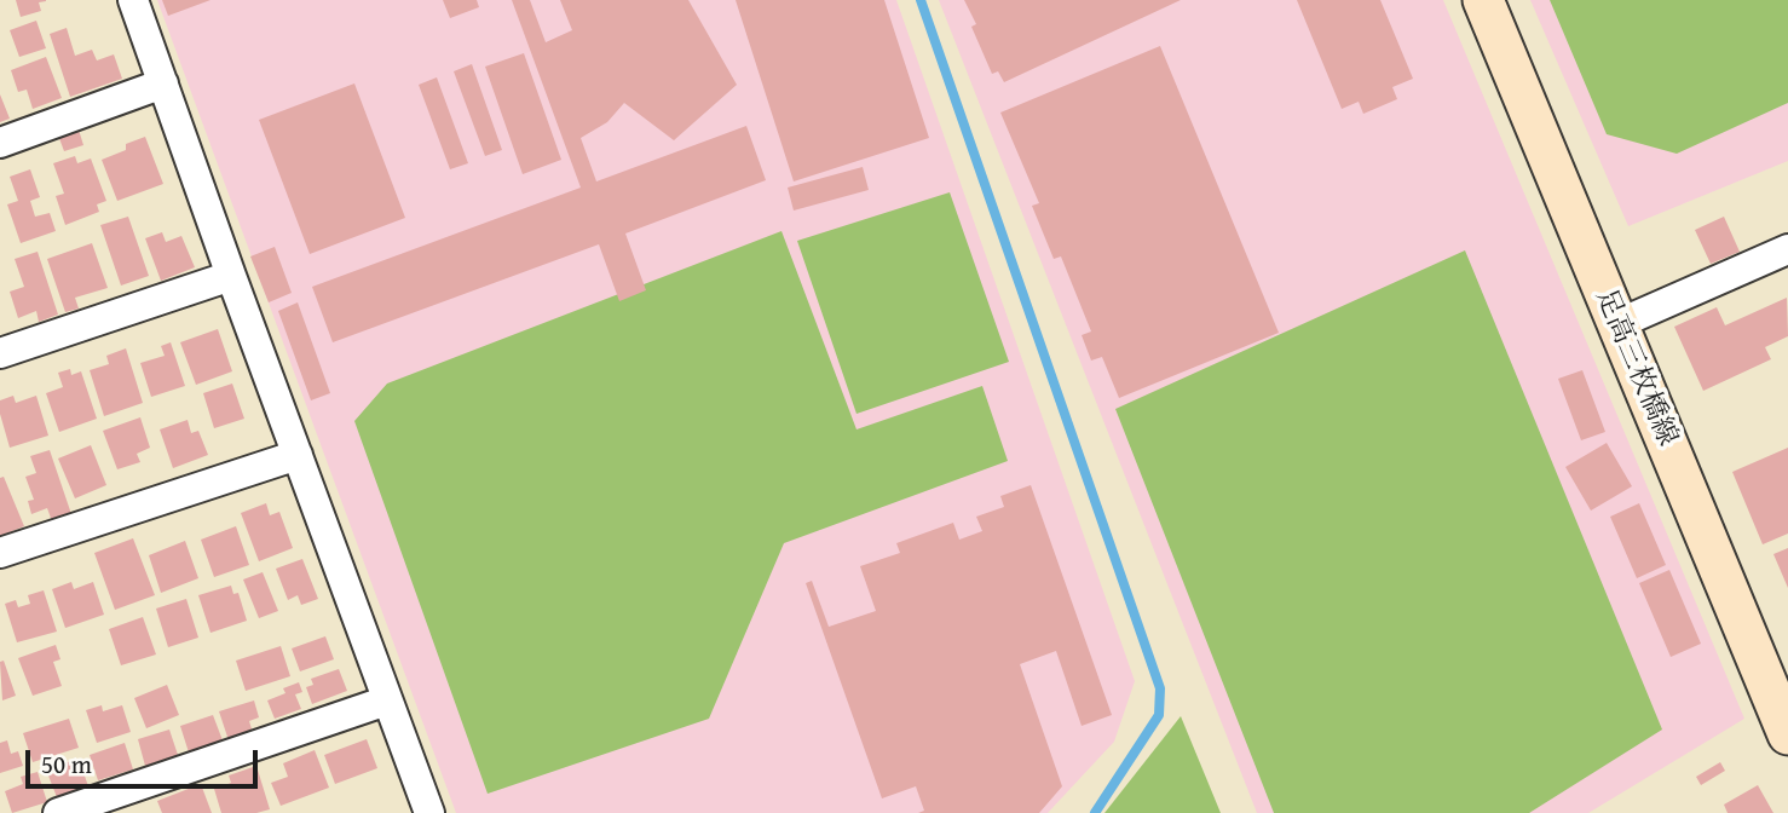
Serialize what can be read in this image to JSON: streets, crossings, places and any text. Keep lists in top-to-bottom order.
{
  "streets": {
    "main road": ["足高三枚橋線"]
  },
  "scale_bar": "50 m"
}
